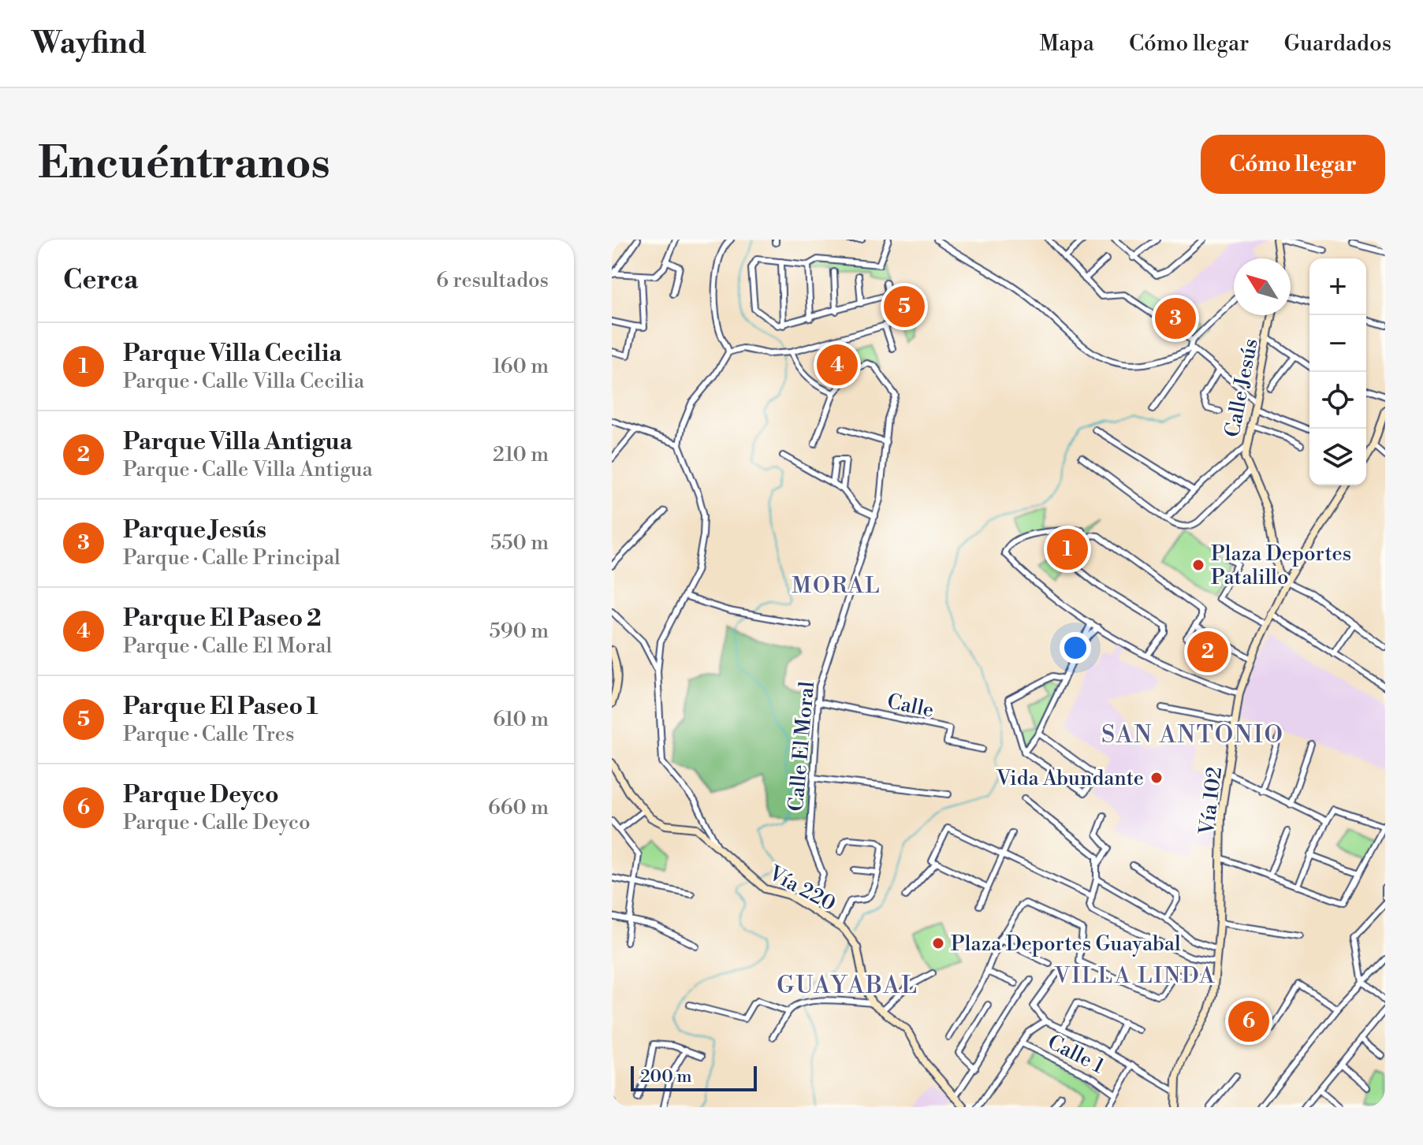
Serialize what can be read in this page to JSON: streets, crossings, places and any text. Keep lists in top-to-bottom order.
{
  "streets": {
    "main road": ["Calle Jesús", "Vía 102", "Vía 220"],
    "street": ["Calle", "Calle El Moral", "Calle 1"]
  },
  "crossings": [
    ["Calle Jesús", "Vía 102"],
    ["Calle", "Calle El Moral"],
    ["Calle El Moral", "Vía 220"]
  ],
  "districts": [
    "MORAL",
    "SAN ANTONIO",
    "VILLA LINDA",
    "GUAYABAL"
  ],
  "places": ["Plaza Deportes Patalillo", "Vida Abundante", "Plaza Deportes Guayabal"],
  "scale_bar": "200 m",
  "north": "top left",
  "page": {
    "header": "Wayfind",
    "nav": ["Mapa", "Cómo llegar", "Guardados"],
    "buttons": "Cómo llegar",
    "title": "Encuéntranos",
    "heading": ["Cerca", "6 resultados"],
    "map_buttons": ["+", "−"],
    "pins": [
      "5",
      "3",
      "4",
      "1",
      "2",
      "6"
    ],
    "list": [
      {
        "mark": "1",
        "name": "Parque Villa Cecilia",
        "note": "Parque · Calle Villa Cecilia",
        "value": "160 m"
      },
      {
        "mark": "2",
        "name": "Parque Villa Antigua",
        "note": "Parque · Calle Villa Antigua",
        "value": "210 m"
      },
      {
        "mark": "3",
        "name": "Parque Jesús",
        "note": "Parque · Calle Principal",
        "value": "550 m"
      },
      {
        "mark": "4",
        "name": "Parque El Paseo 2",
        "note": "Parque · Calle El Moral",
        "value": "590 m"
      },
      {
        "mark": "5",
        "name": "Parque El Paseo 1",
        "note": "Parque · Calle Tres",
        "value": "610 m"
      },
      {
        "mark": "6",
        "name": "Parque Deyco",
        "note": "Parque · Calle Deyco",
        "value": "660 m"
      }
    ],
    "scale": "200 m"
  }
}
